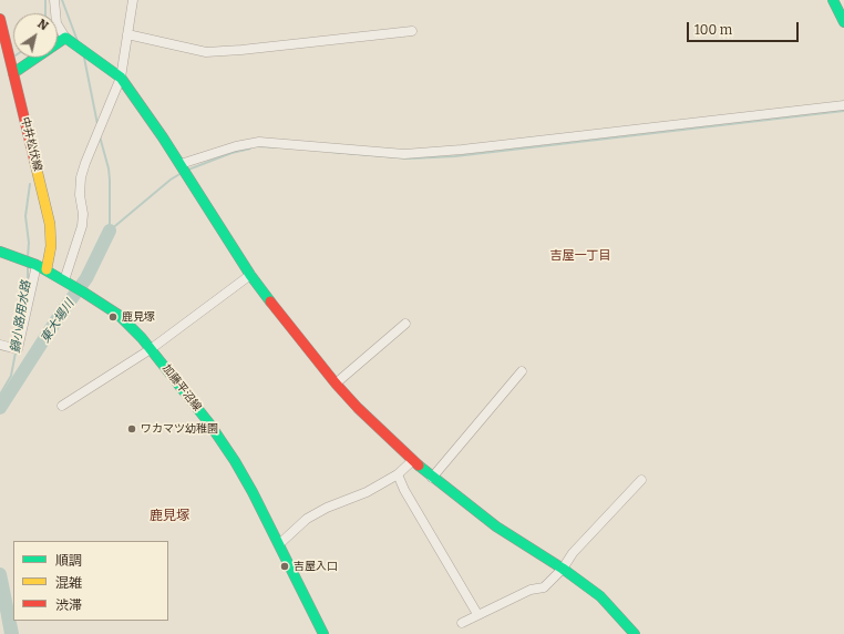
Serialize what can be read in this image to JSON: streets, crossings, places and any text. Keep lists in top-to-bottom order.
{
  "streets": {
    "street": ["中井松伏線", "加藤平沼線"]
  },
  "crossings": [
    ["中井松伏線", "加藤平沼線"]
  ],
  "districts": ["吉屋一丁目", "鹿見塚"],
  "water": ["鍋小路用水路", "東大場川"],
  "places": ["鹿見塚", "ワカマツ幼稚園", "吉屋入口"],
  "legend": ["順調", "混雑", "渋滞"],
  "scale_bar": "100 m",
  "north": "top right"
}
